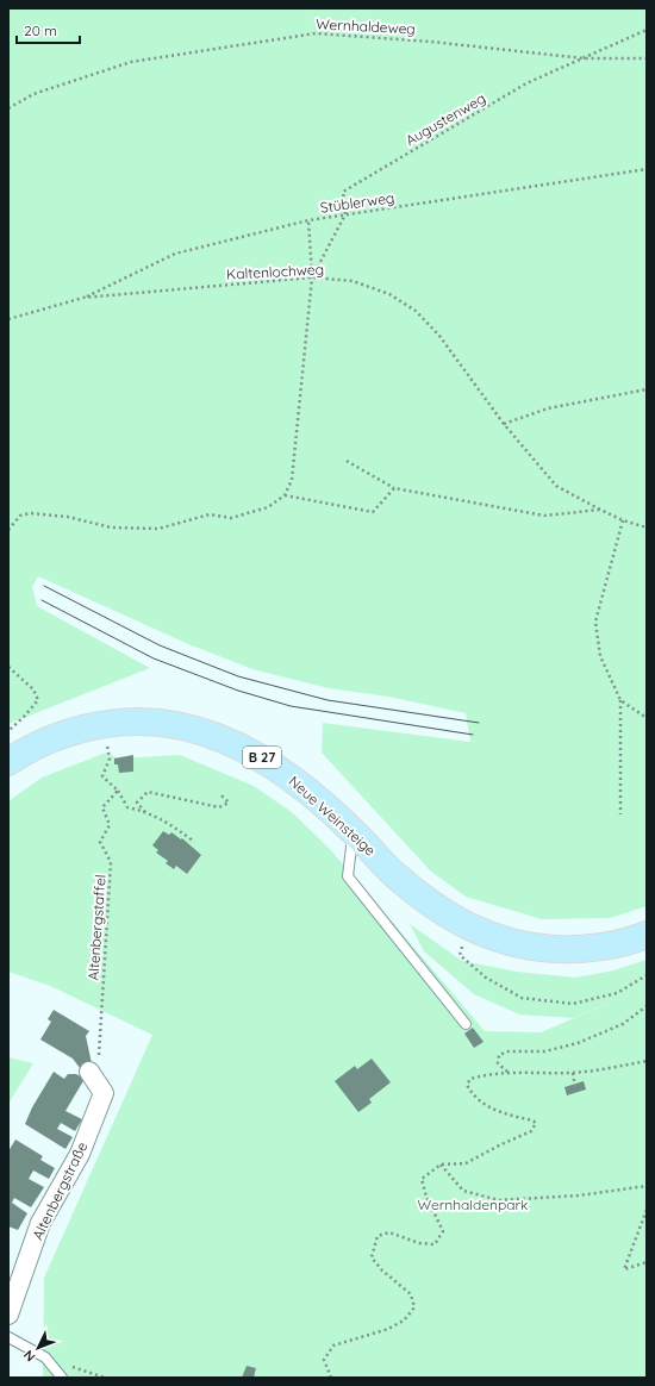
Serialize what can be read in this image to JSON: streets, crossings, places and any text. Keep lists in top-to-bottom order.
{
  "streets": {
    "main road": ["B 27", "Neue Weinsteige"],
    "street": ["Altenbergstraße"],
    "path": [
      "Wernhaldeweg",
      "Augustenweg",
      "Stüblerweg",
      "Kaltenlochweg",
      "Altenbergstaffel"
    ]
  },
  "crossings": [
    ["Wernhaldeweg", "Augustenweg"],
    ["Augustenweg", "Stüblerweg"],
    ["Stüblerweg", "Kaltenlochweg"],
    ["Altenbergstaffel", "Altenbergstraße"]
  ],
  "parks": ["Wernhaldenpark"],
  "scale_bar": "20 m",
  "north": "bottom left"
}
